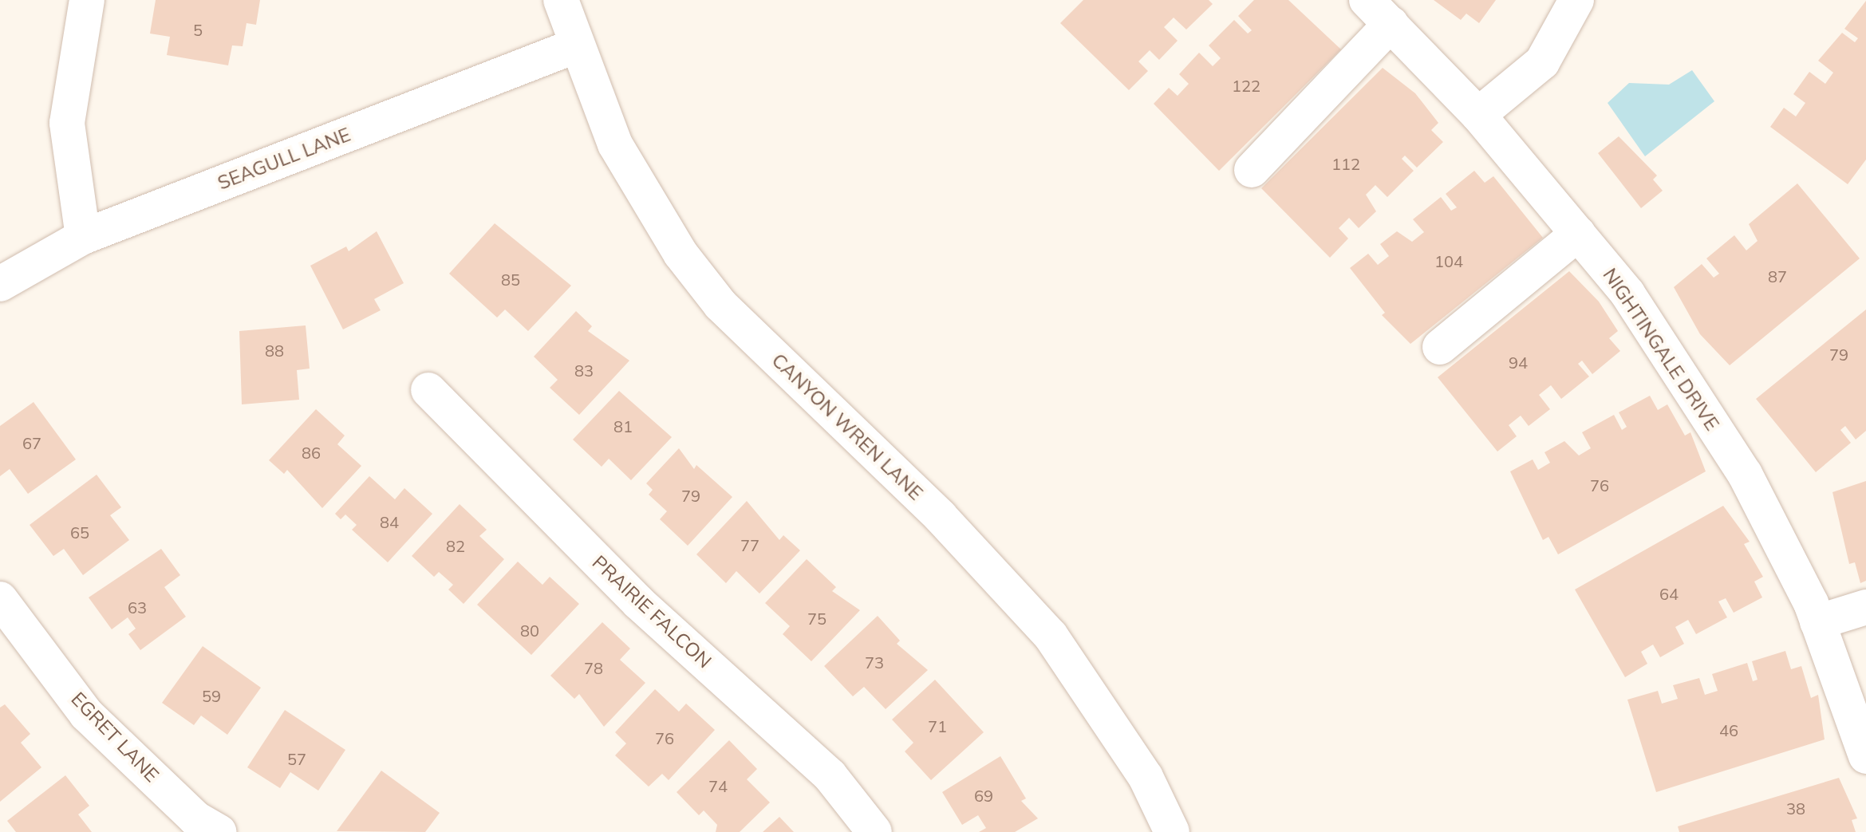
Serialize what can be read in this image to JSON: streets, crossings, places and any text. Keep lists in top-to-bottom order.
{
  "streets": {
    "street": [
      "SEAGULL LANE",
      "NIGHTINGALE DRIVE",
      "CANYON WREN LANE",
      "PRAIRIE FALCON",
      "EGRET LANE"
    ]
  },
  "crossings": [
    ["SEAGULL LANE", "CANYON WREN LANE"]
  ],
  "house_numbers": [
    "5",
    "122",
    "112",
    "104",
    "87",
    "85",
    "88",
    "79",
    "94",
    "83",
    "81",
    "67",
    "86",
    "76",
    "79",
    "84",
    "65",
    "77",
    "82",
    "64",
    "63",
    "75",
    "80",
    "73",
    "78",
    "59",
    "71",
    "46",
    "76",
    "57",
    "74",
    "69",
    "38"
  ]
}
